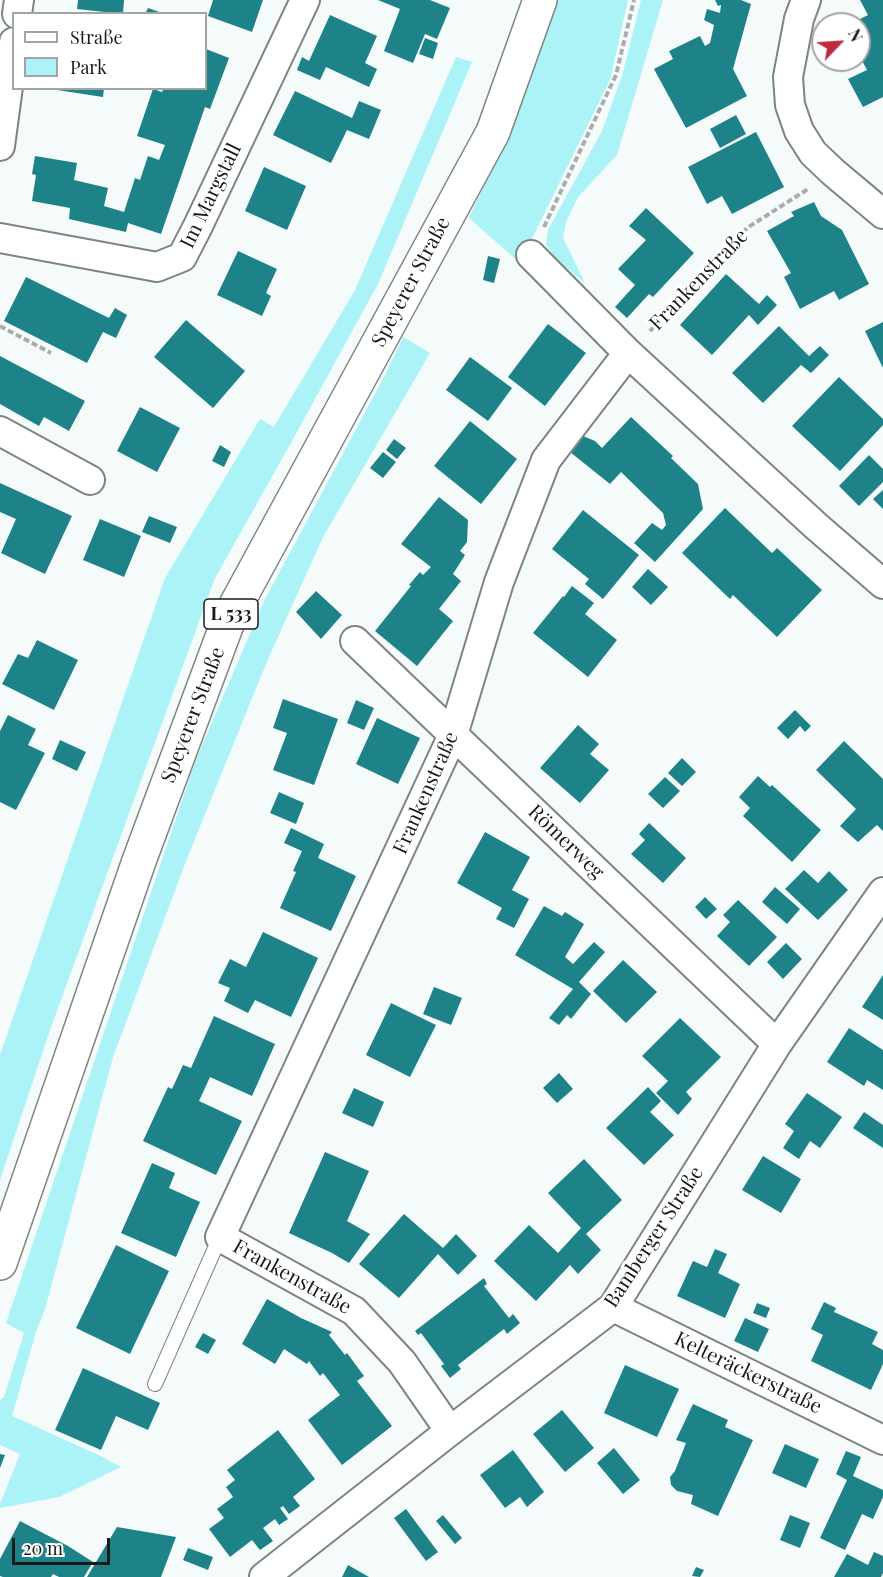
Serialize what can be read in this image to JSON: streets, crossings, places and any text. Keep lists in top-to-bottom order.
{
  "streets": {
    "main road": ["Speyerer Straße", "L 533"],
    "street": [
      "Im Margstall",
      "Frankenstraße",
      "Römerweg",
      "Bamberger Straße",
      "Kelteräckerstraße"
    ]
  },
  "crossings": [
    ["Frankenstraße", "Römerweg"],
    ["Frankenstraße", "Bamberger Straße"],
    ["Römerweg", "Bamberger Straße"],
    ["Bamberger Straße", "Kelteräckerstraße"]
  ],
  "legend": ["Straße", "Park"],
  "scale_bar": "20 m",
  "north": "top right"
}
